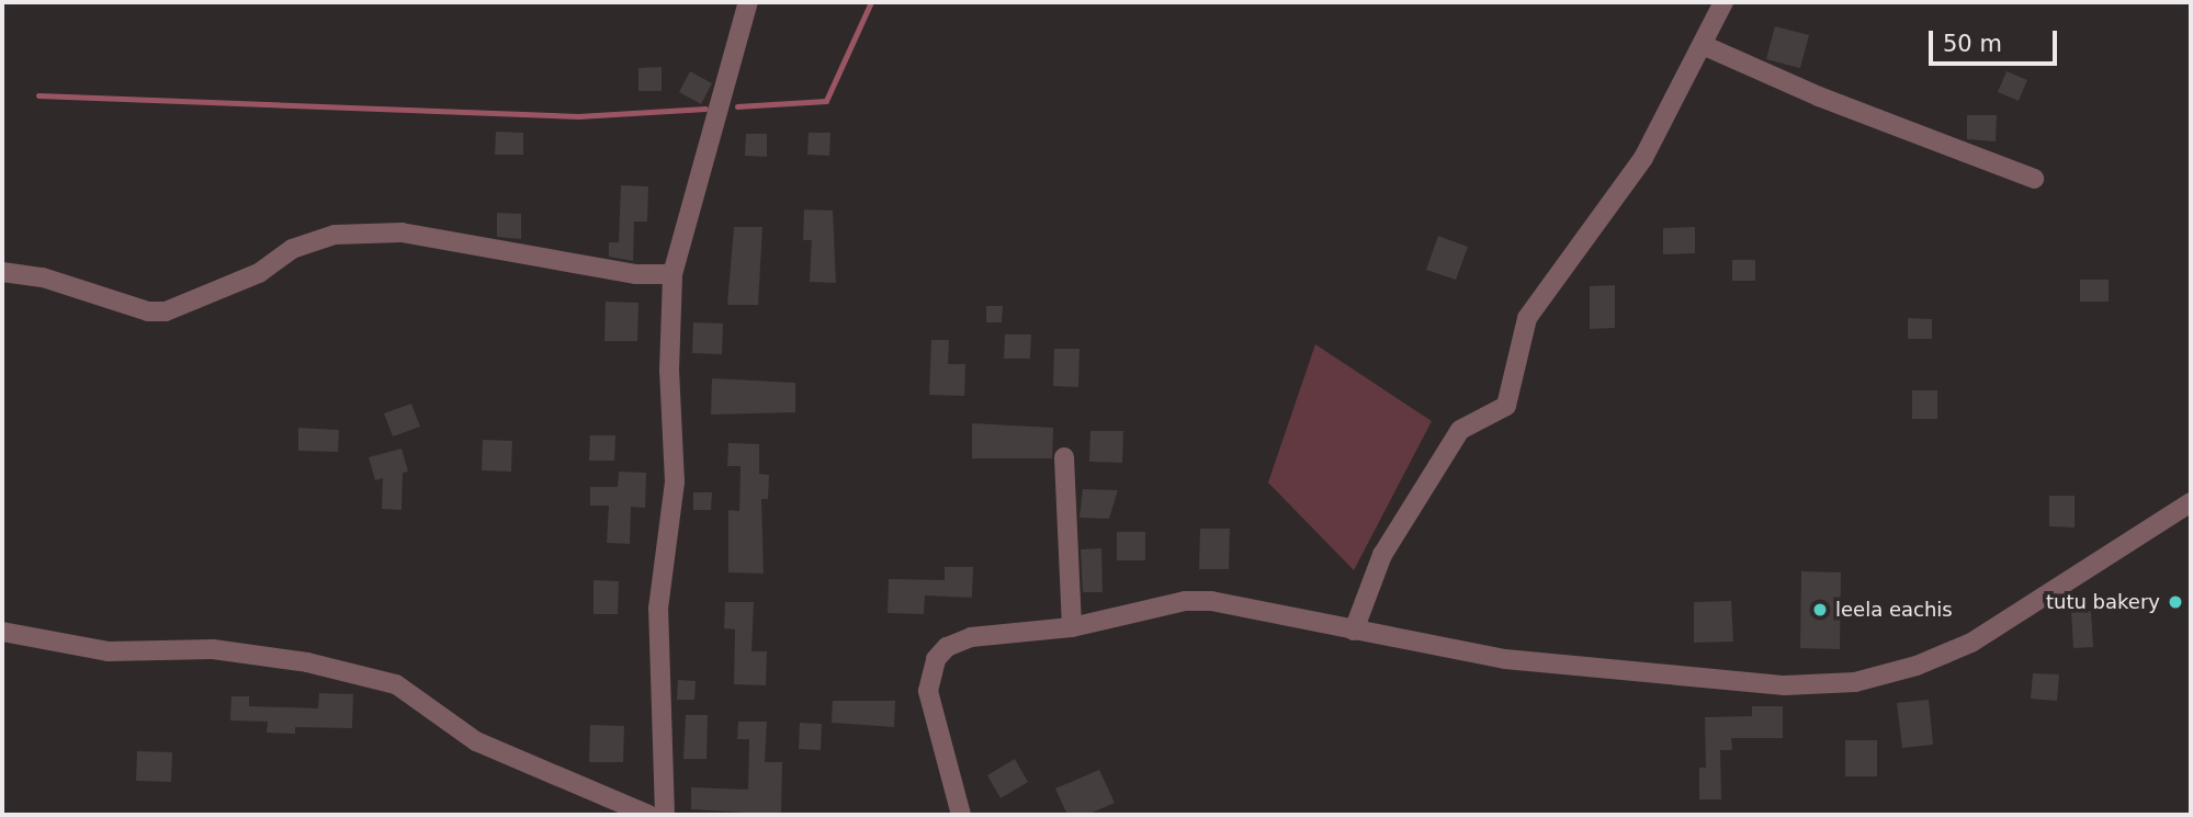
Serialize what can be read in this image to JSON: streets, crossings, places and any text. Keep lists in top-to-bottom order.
{
  "places": ["tutu bakery", "leela eachis"],
  "scale_bar": "50 m"
}
